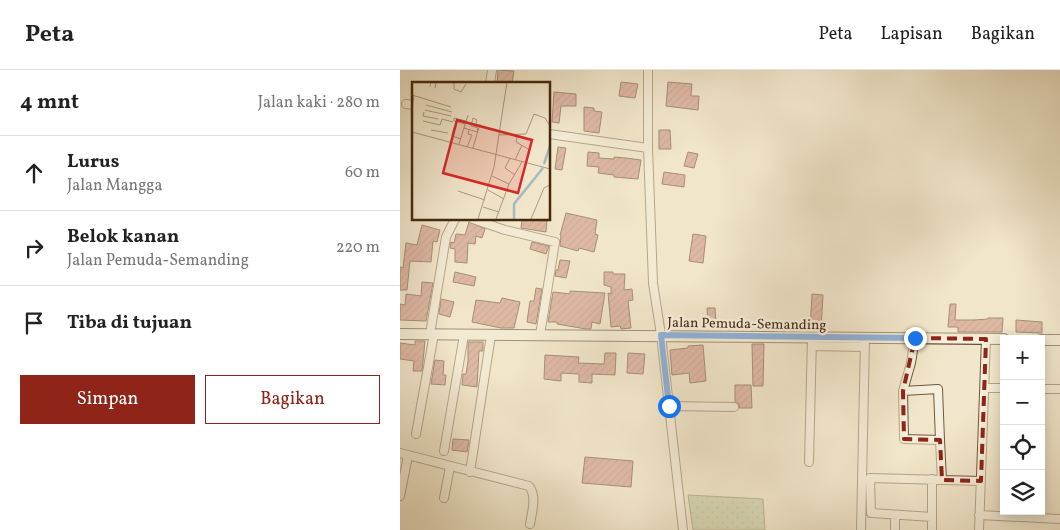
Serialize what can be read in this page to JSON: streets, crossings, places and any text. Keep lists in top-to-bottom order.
{
  "streets": {
    "main road": ["Jalan Pemuda-Semanding"]
  },
  "page": {
    "header": "Peta",
    "nav": ["Peta", "Lapisan", "Bagikan"],
    "heading": ["4 mnt", "Jalan kaki · 280 m"],
    "list": [
      ["Lurus", "Jalan Mangga", "60 m"],
      ["Belok kanan", "Jalan Pemuda-Semanding", "220 m"],
      "Tiba di tujuan"
    ],
    "map_buttons": ["+", "−"],
    "buttons": ["Simpan", "Bagikan"]
  }
}
